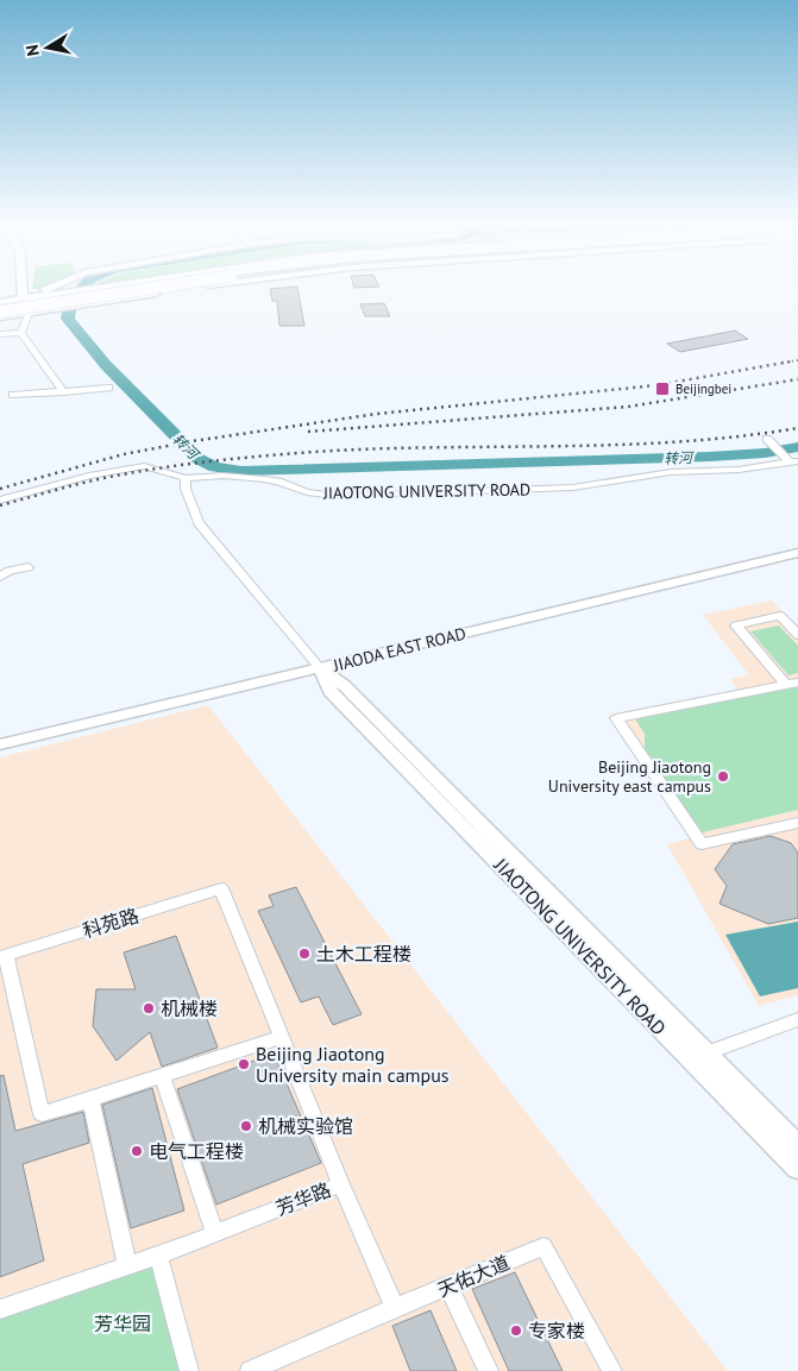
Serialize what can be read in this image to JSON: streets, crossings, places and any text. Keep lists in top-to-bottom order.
{
  "streets": {
    "street": [
      "JIAOTONG UNIVERSITY ROAD",
      "JIAODA EAST ROAD",
      "科苑路",
      "芳华路",
      "天佑大道"
    ]
  },
  "crossings": [
    ["JIAOTONG UNIVERSITY ROAD", "JIAODA EAST ROAD"],
    ["科苑路", "芳华路"]
  ],
  "water": ["转河"],
  "parks": ["芳华园"],
  "places": {
    "transit": ["Beijingbei"],
    "other": [
      "Beijing Jiaotong University east campus",
      "土木工程楼",
      "机械楼",
      "Beijing Jiaotong University main campus",
      "机械实验馆",
      "电气工程楼",
      "专家楼"
    ]
  },
  "north": "left"
}
